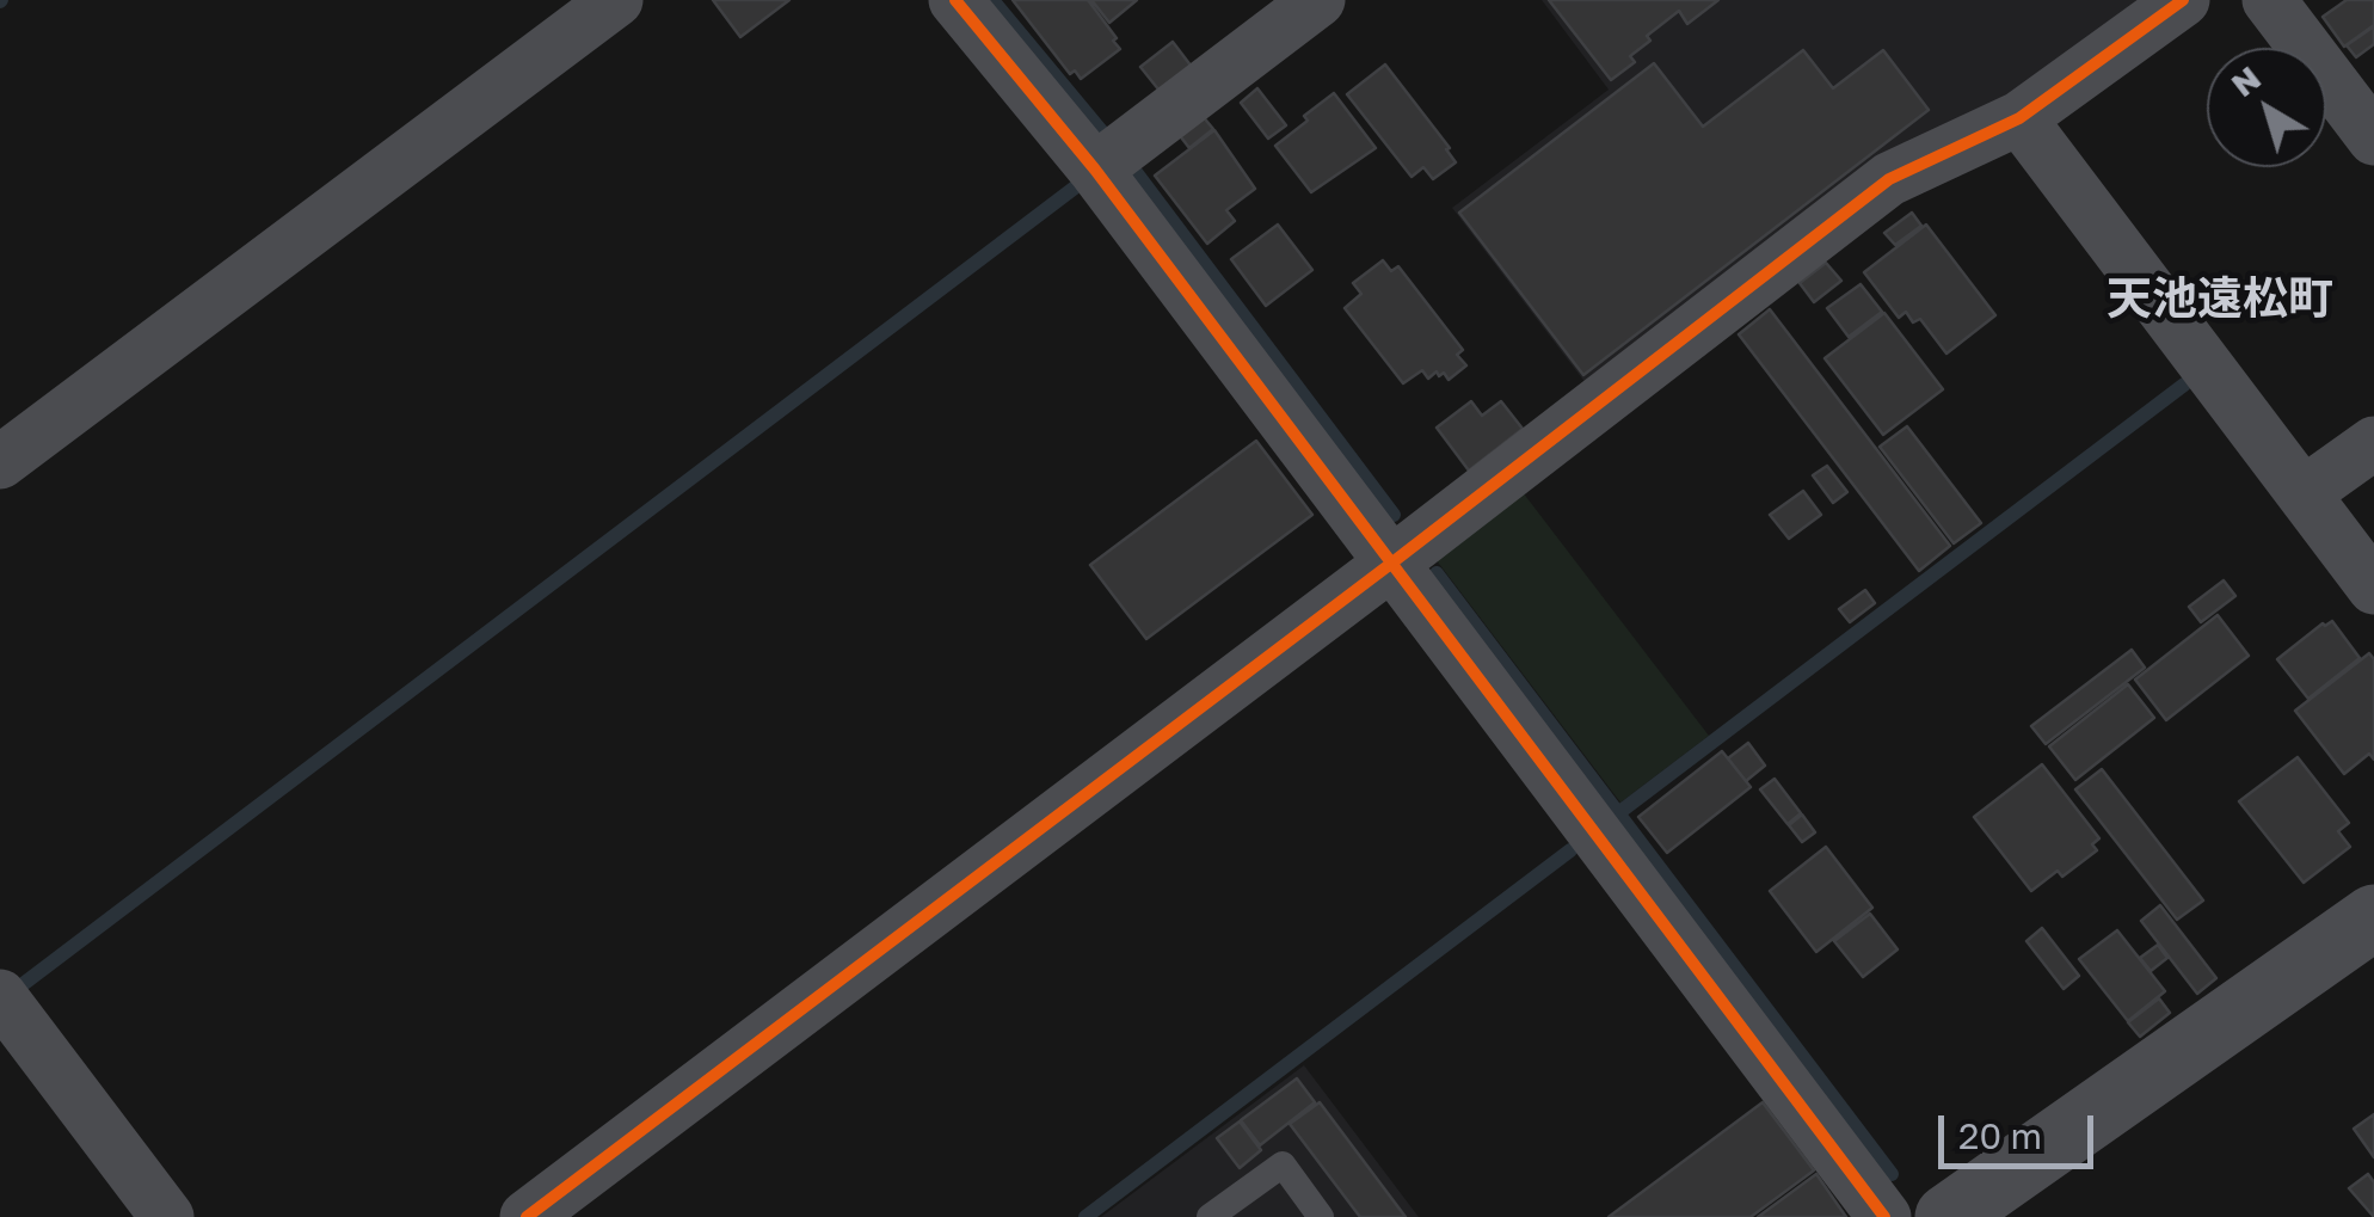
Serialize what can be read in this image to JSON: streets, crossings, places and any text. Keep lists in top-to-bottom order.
{
  "districts": ["天池遠松町"],
  "scale_bar": "20 m",
  "north": "top left"
}
